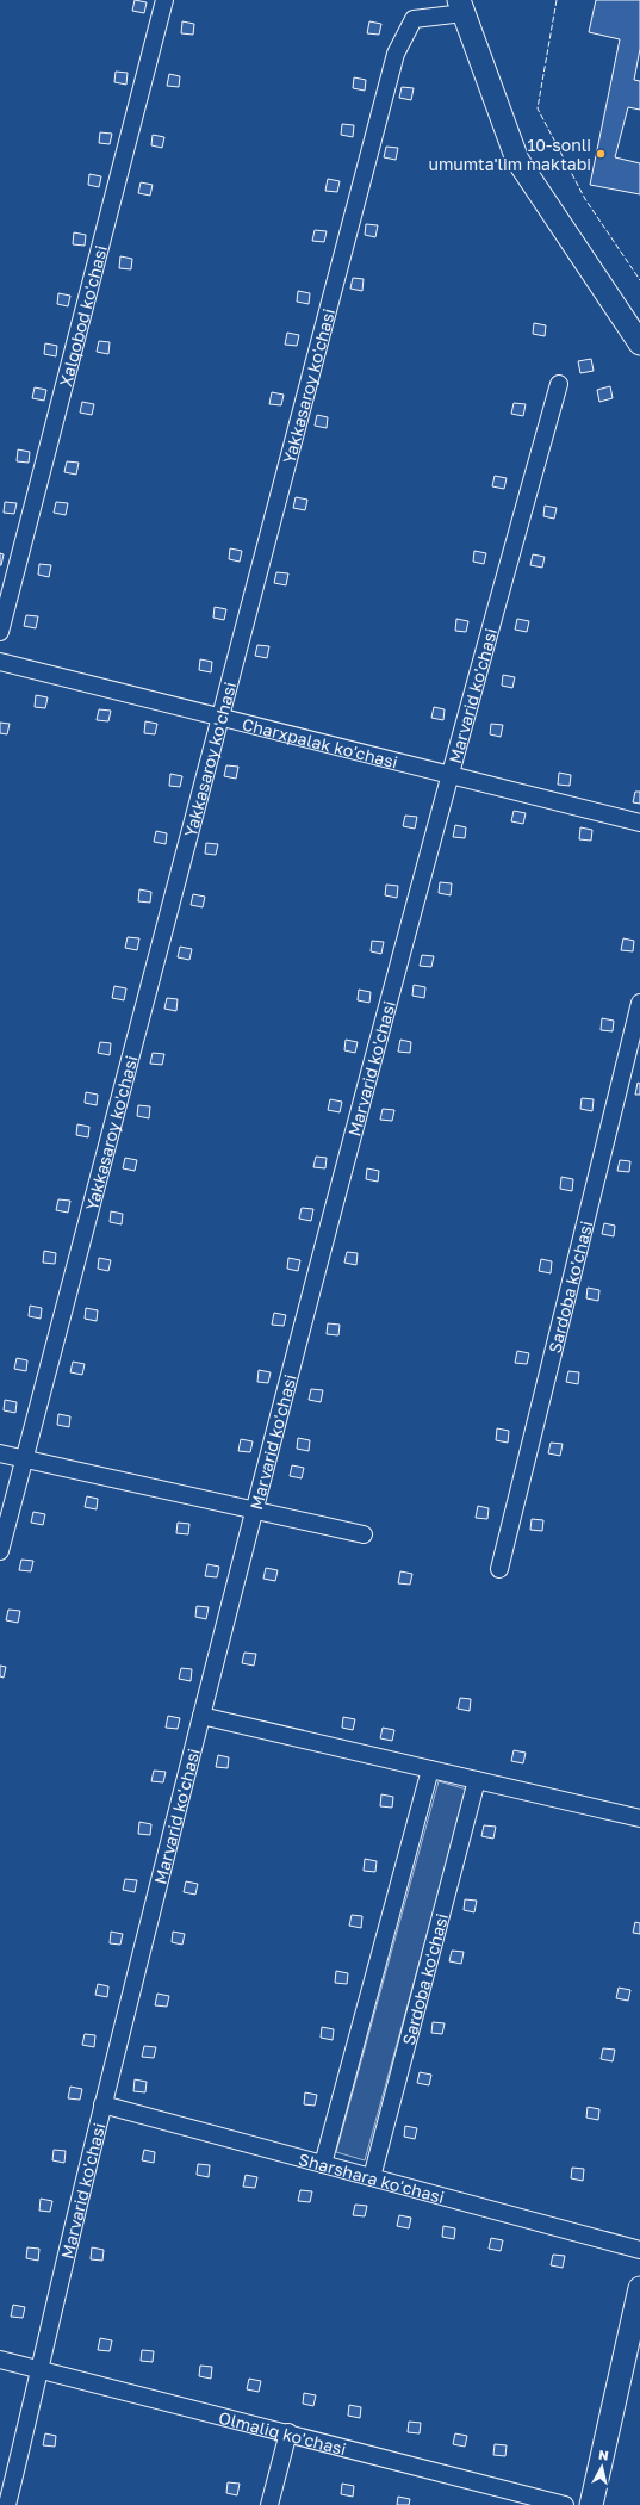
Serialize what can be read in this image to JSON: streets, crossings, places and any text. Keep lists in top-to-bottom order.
{
  "streets": {
    "street": [
      "Xalqobod ko'chasi",
      "Yakkasaroy ko'chasi",
      "Marvarid ko'chasi",
      "Charxpalak ko'chasi",
      "Sardoba ko'chasi",
      "Sharshara ko'chasi",
      "Olmaliq ko'chasi"
    ]
  },
  "crossings": [
    ["Yakkasaroy ko'chasi", "Charxpalak ko'chasi"],
    ["Marvarid ko'chasi", "Charxpalak ko'chasi"],
    ["Marvarid ko'chasi", "Sharshara ko'chasi"],
    ["Marvarid ko'chasi", "Olmaliq ko'chasi"],
    ["Sardoba ko'chasi", "Sharshara ko'chasi"]
  ],
  "places": ["10-sonli umumta'lim maktabi"],
  "north": "top"
}
